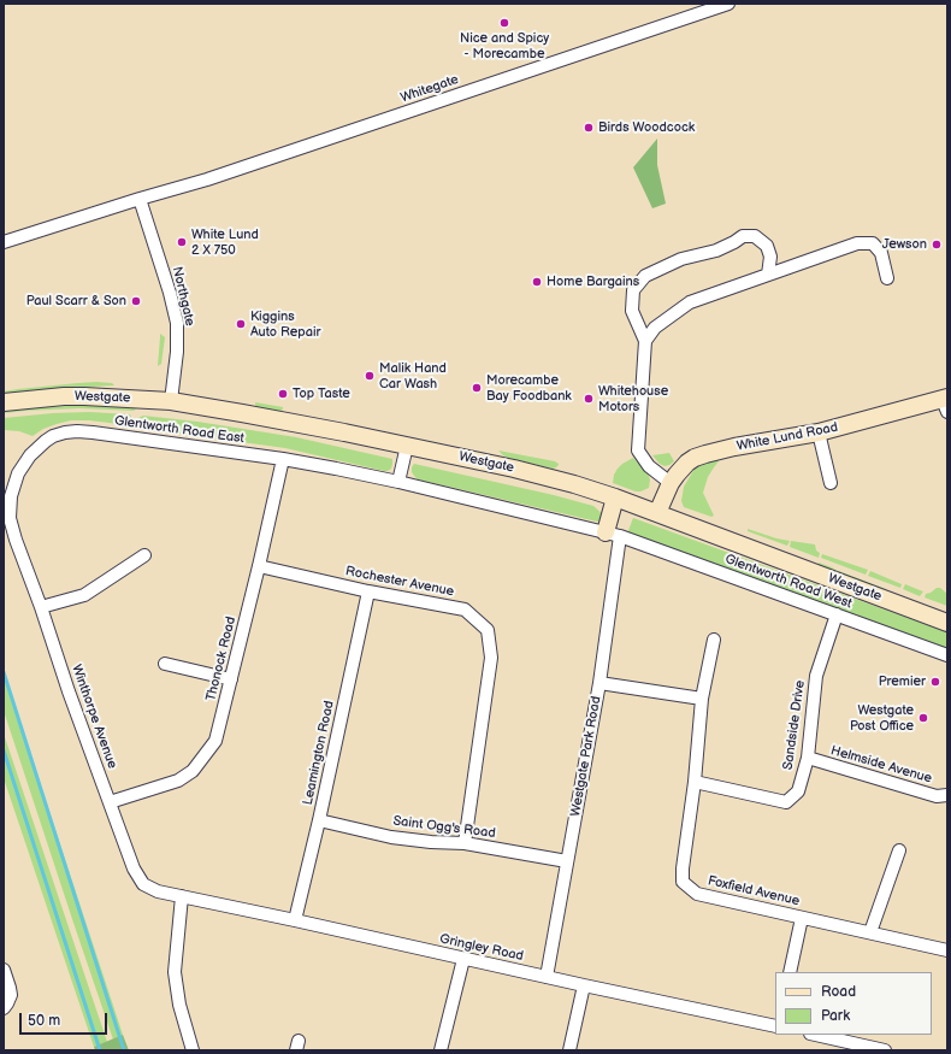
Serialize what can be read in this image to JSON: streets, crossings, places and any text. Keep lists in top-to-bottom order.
{
  "streets": {
    "street": [
      "Whitegate",
      "Northgate",
      "Westgate",
      "Glentworth Road East",
      "White Lund Road",
      "Rochester Avenue",
      "Glentworth Road West",
      "Thonock Road",
      "Winthorpe Avenue",
      "Sandside Drive",
      "Leamington Road",
      "Westgate Park Road",
      "Helmside Avenue",
      "Saint Ogg's Road",
      "Foxfield Avenue",
      "Gringley Road"
    ]
  },
  "crossings": [
    ["Whitegate", "Northgate"],
    ["Northgate", "Westgate"],
    ["Westgate", "White Lund Road"],
    ["Westgate", "Westgate Park Road"],
    ["Glentworth Road East", "Glentworth Road West"],
    ["Glentworth Road East", "Thonock Road"],
    ["Glentworth Road East", "Winthorpe Avenue"],
    ["Glentworth Road East", "Westgate Park Road"],
    ["Rochester Avenue", "Thonock Road"],
    ["Rochester Avenue", "Leamington Road"],
    ["Rochester Avenue", "Saint Ogg's Road"],
    ["Glentworth Road West", "Sandside Drive"],
    ["Glentworth Road West", "Westgate Park Road"],
    ["Thonock Road", "Winthorpe Avenue"],
    ["Winthorpe Avenue", "Gringley Road"],
    ["Sandside Drive", "Helmside Avenue"],
    ["Sandside Drive", "Foxfield Avenue"],
    ["Leamington Road", "Saint Ogg's Road"],
    ["Leamington Road", "Gringley Road"],
    ["Westgate Park Road", "Saint Ogg's Road"],
    ["Westgate Park Road", "Gringley Road"]
  ],
  "places": [
    "Nice and Spicy - Morecambe",
    "Birds Woodcock",
    "White Lund 2 X 750",
    "Jewson",
    "Home Bargains",
    "Paul Scarr & Son",
    "Kiggins Auto Repair",
    "Malik Hand Car Wash",
    "Morecambe Bay Foodbank",
    "Top Taste",
    "Whitehouse Motors",
    "Premier",
    "Westgate Post Office"
  ],
  "legend": ["Road", "Park"],
  "scale_bar": "50 m"
}
